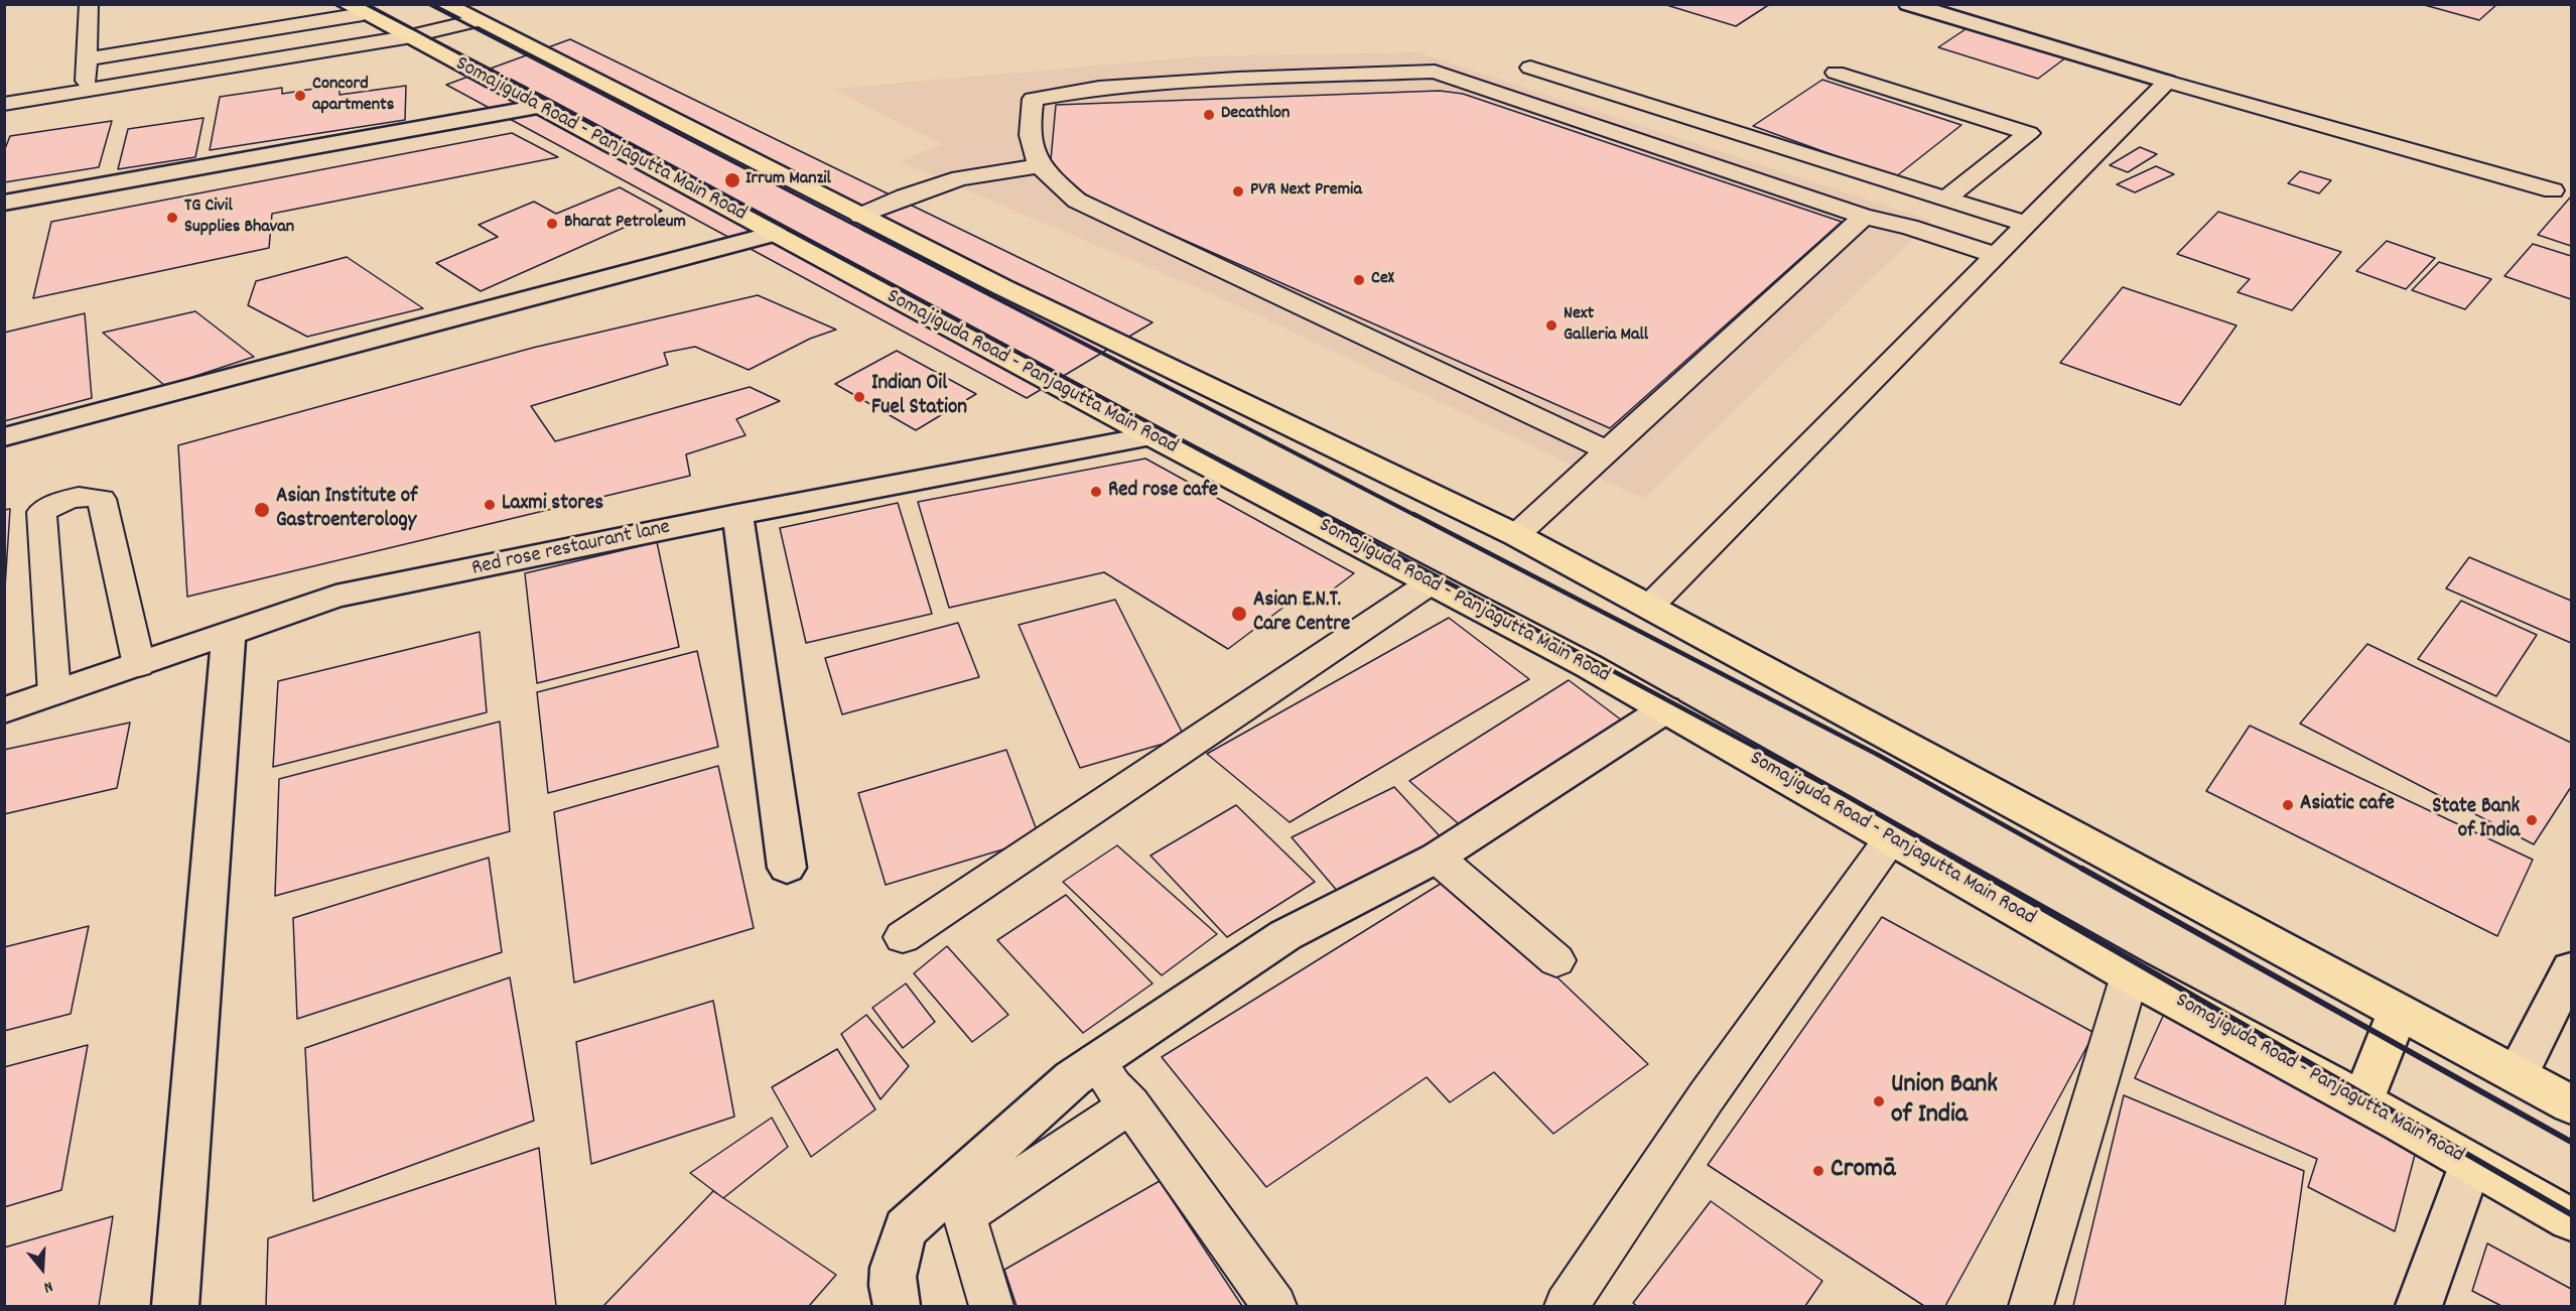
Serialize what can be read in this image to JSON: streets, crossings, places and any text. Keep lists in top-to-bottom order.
{
  "streets": {
    "highway": ["Somajiguda Road - Panjagutta Main Road"],
    "street": ["Red rose restaurant lane"]
  },
  "crossings": [
    ["Somajiguda Road - Panjagutta Main Road", "Red rose restaurant lane"]
  ],
  "places": [
    "Concord apartments",
    "Decathlon",
    "Irrum Manzil",
    "PVR Next Premia",
    "TG Civil Supplies Bhavan",
    "Bharat Petroleum",
    "CeX",
    "Next Galleria Mall",
    "Indian Oil Fuel Station",
    "Red rose cafe",
    "Laxmi stores",
    "Asian Institute of Gastroenterology",
    "Asian E.N.T. Care Centre",
    "Asiatic cafe",
    "State Bank of India",
    "Union Bank of India",
    "Cromā"
  ],
  "north": "bottom"
}
